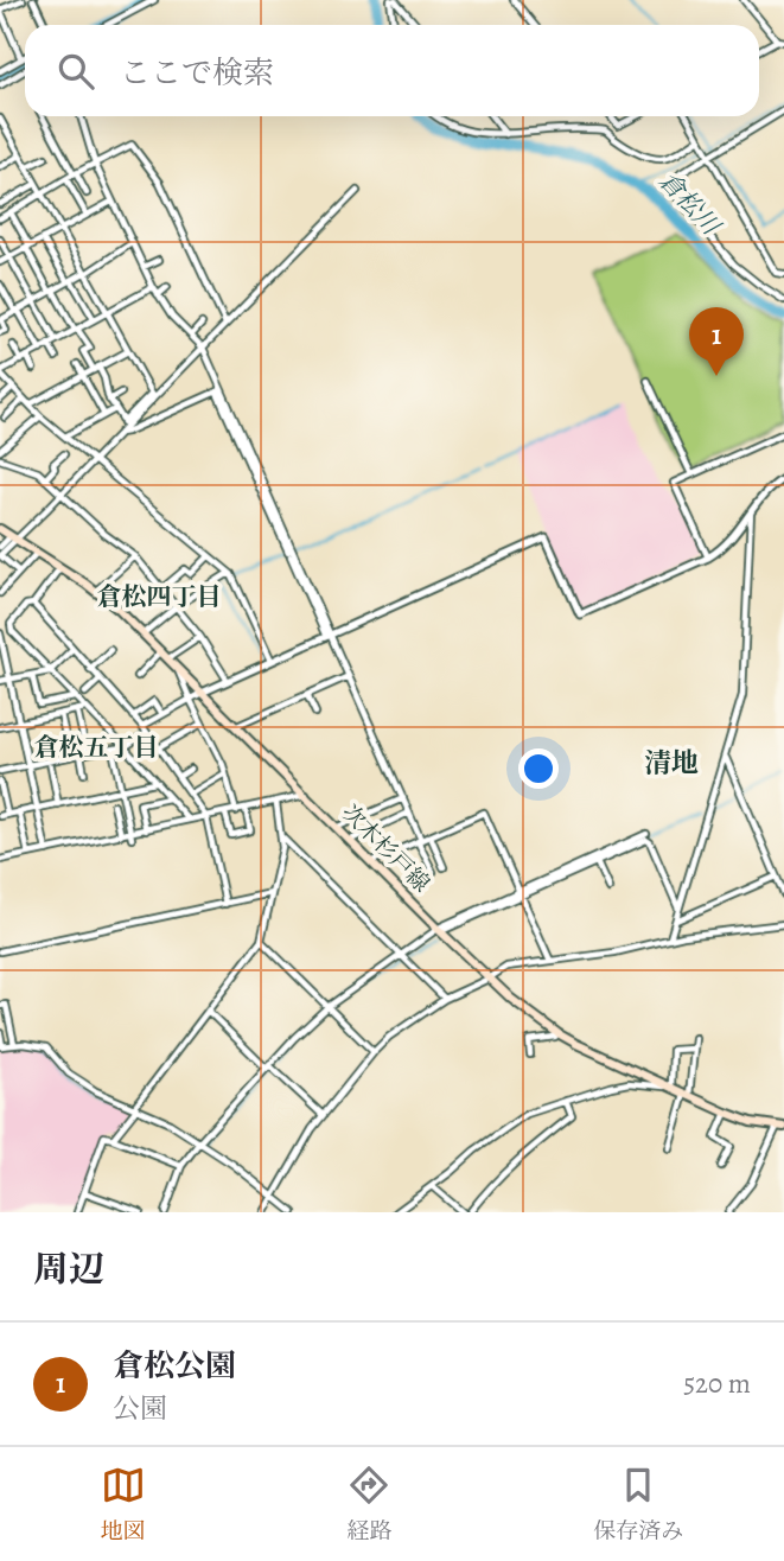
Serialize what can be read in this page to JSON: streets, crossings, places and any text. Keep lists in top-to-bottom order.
{
  "streets": {
    "main road": ["次木杉戸線"]
  },
  "districts": ["倉松四丁目", "倉松五丁目", "清地"],
  "water": ["倉松川"],
  "page": {
    "search": "ここで検索",
    "pins": "1",
    "heading": "周辺",
    "list": [
      {
        "mark": "1",
        "name": "倉松公園",
        "note": "公園",
        "value": "520 m"
      }
    ],
    "nav": ["地図", "経路", "保存済み"]
  }
}
